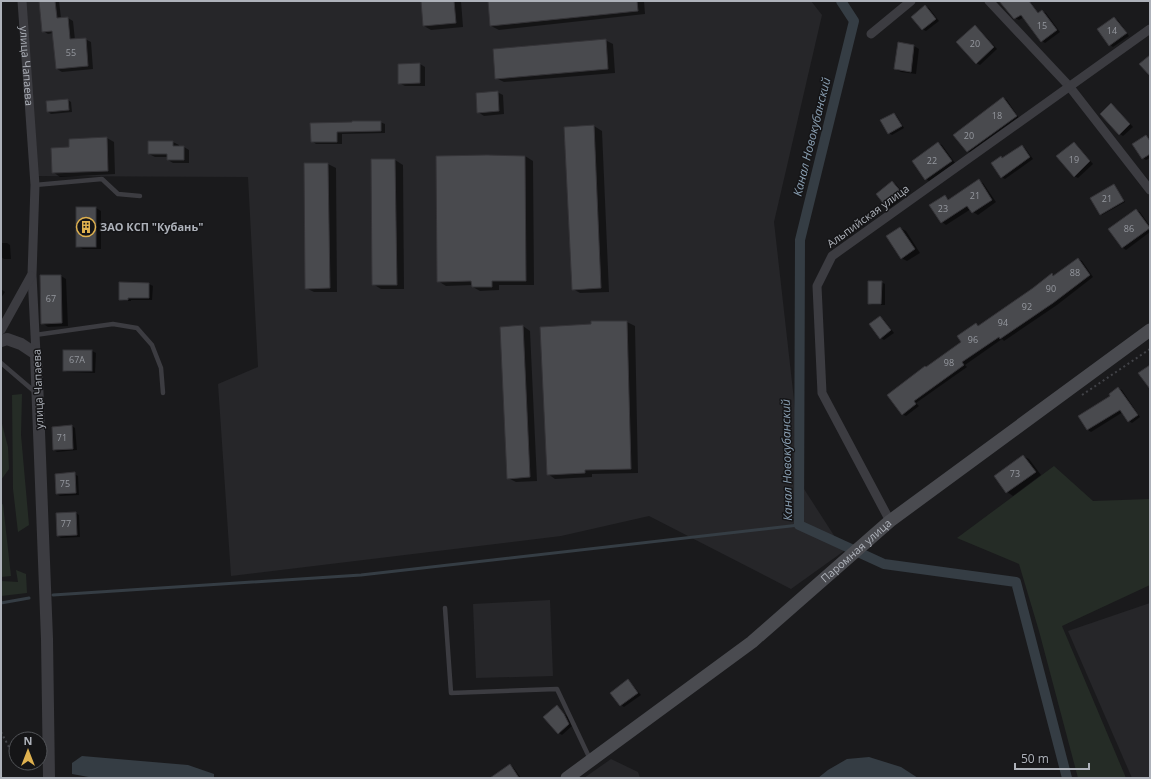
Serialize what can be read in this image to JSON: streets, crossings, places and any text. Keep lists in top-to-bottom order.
{
  "streets": {
    "main road": ["Паромная улица"],
    "street": ["улица Чапаева", "Альпийская улица"]
  },
  "crossings": [
    ["Альпийская улица", "Паромная улица"]
  ],
  "water": ["Канал Новокубанский"],
  "places": {
    "building": ["ЗАО КСП \"Кубань\""]
  },
  "house_numbers": [
    "15",
    "14",
    "20",
    "55",
    "18",
    "20",
    "19",
    "22",
    "21",
    "21",
    "23",
    "86",
    "88",
    "90",
    "67",
    "92",
    "94",
    "96",
    "67А",
    "98",
    "71",
    "73",
    "75",
    "77"
  ],
  "scale_bar": "50 m",
  "north": "top"
}
